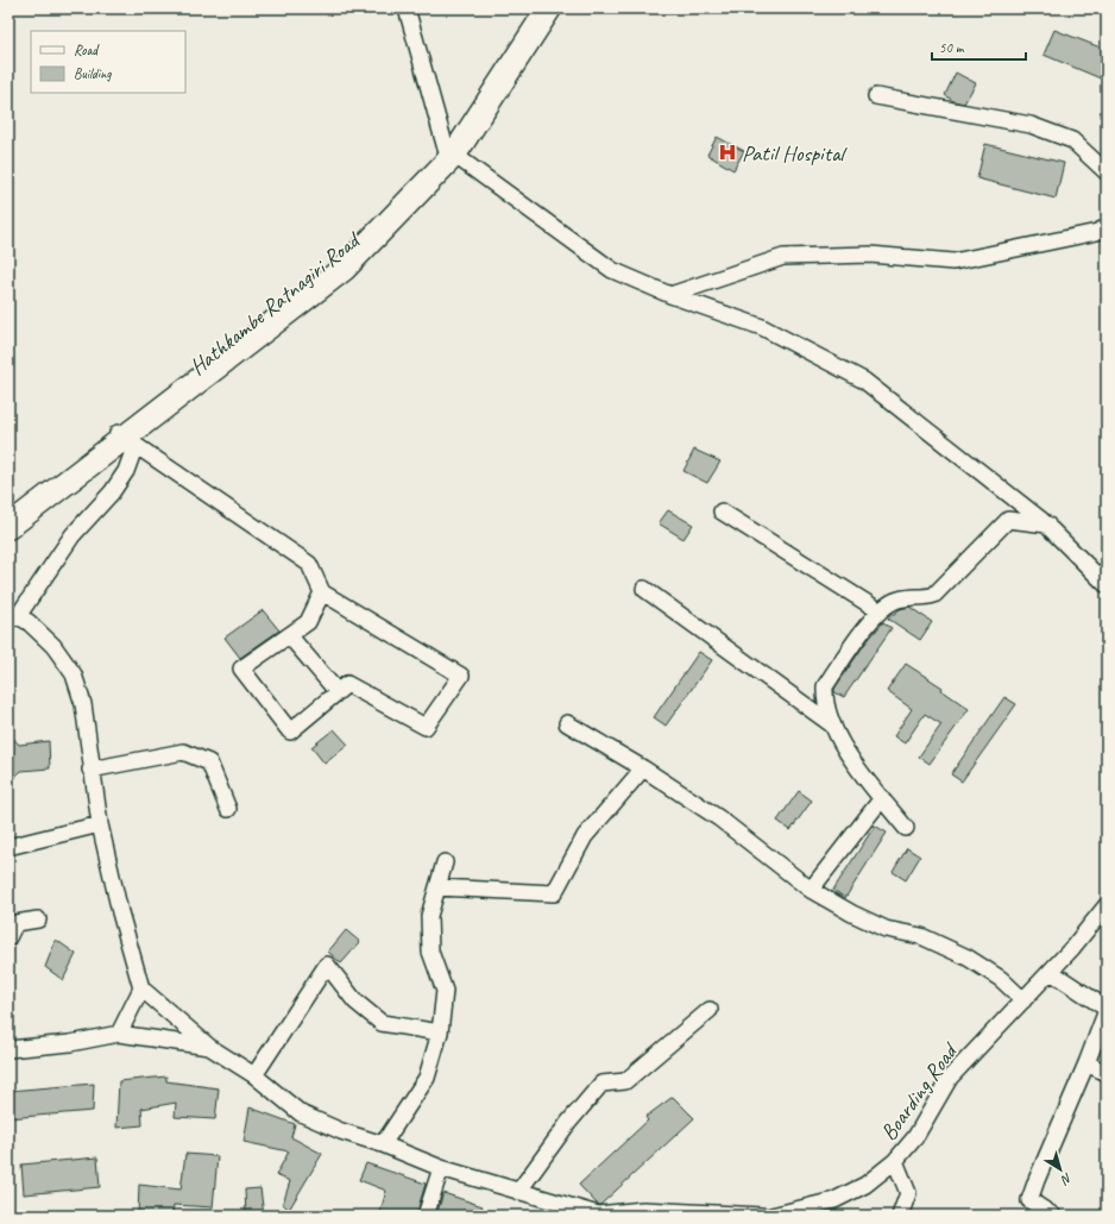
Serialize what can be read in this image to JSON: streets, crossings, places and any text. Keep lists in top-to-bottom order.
{
  "streets": {
    "main road": ["Hathkambe Ratnagiri Road"],
    "street": ["Boarding Road"]
  },
  "places": {
    "hospital": ["Patil Hospital"]
  },
  "legend": ["Road", "Building"],
  "scale_bar": "50 m",
  "north": "bottom right"
}
